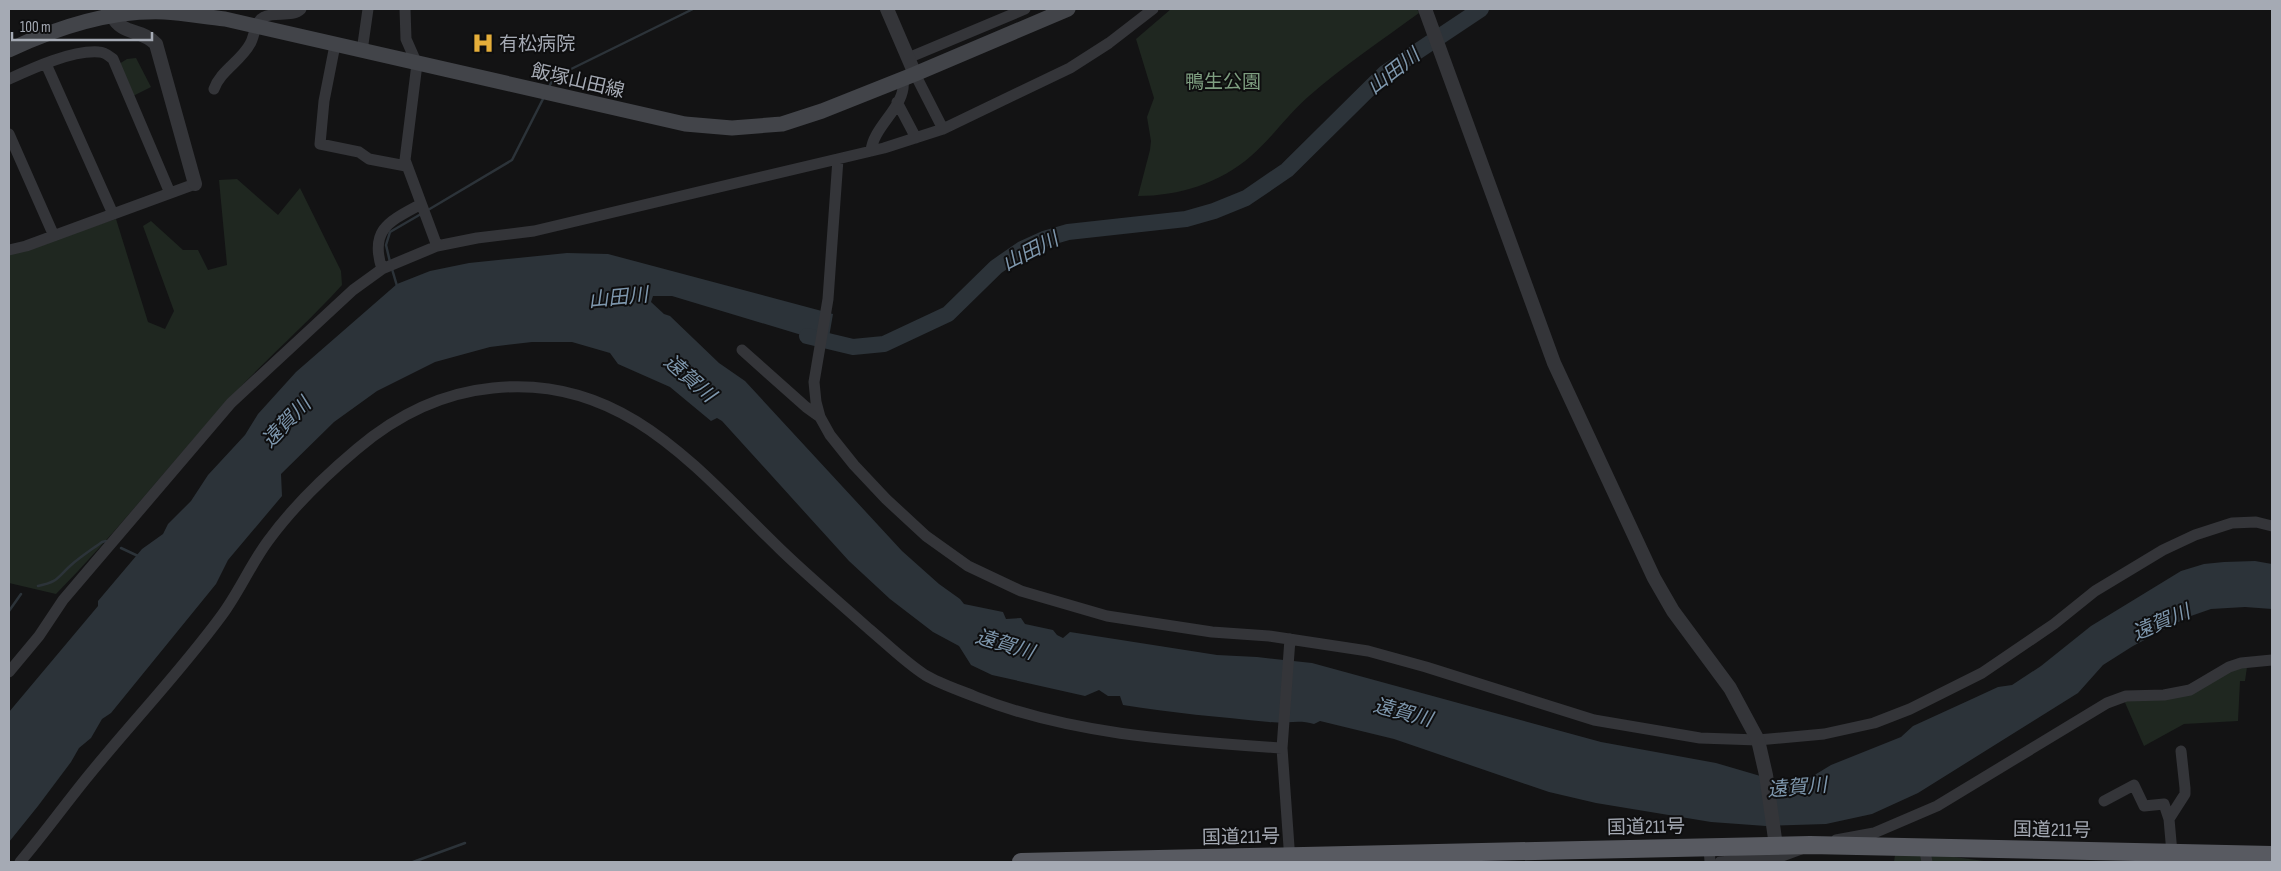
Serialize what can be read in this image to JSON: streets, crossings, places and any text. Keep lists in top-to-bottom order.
{
  "streets": {
    "highway": ["国道211号"],
    "main road": ["飯塚山田線"]
  },
  "water": ["山田川", "遠賀川"],
  "parks": ["鴨生公園"],
  "places": {
    "hospital": ["有松病院"]
  },
  "scale_bar": "100 m"
}
